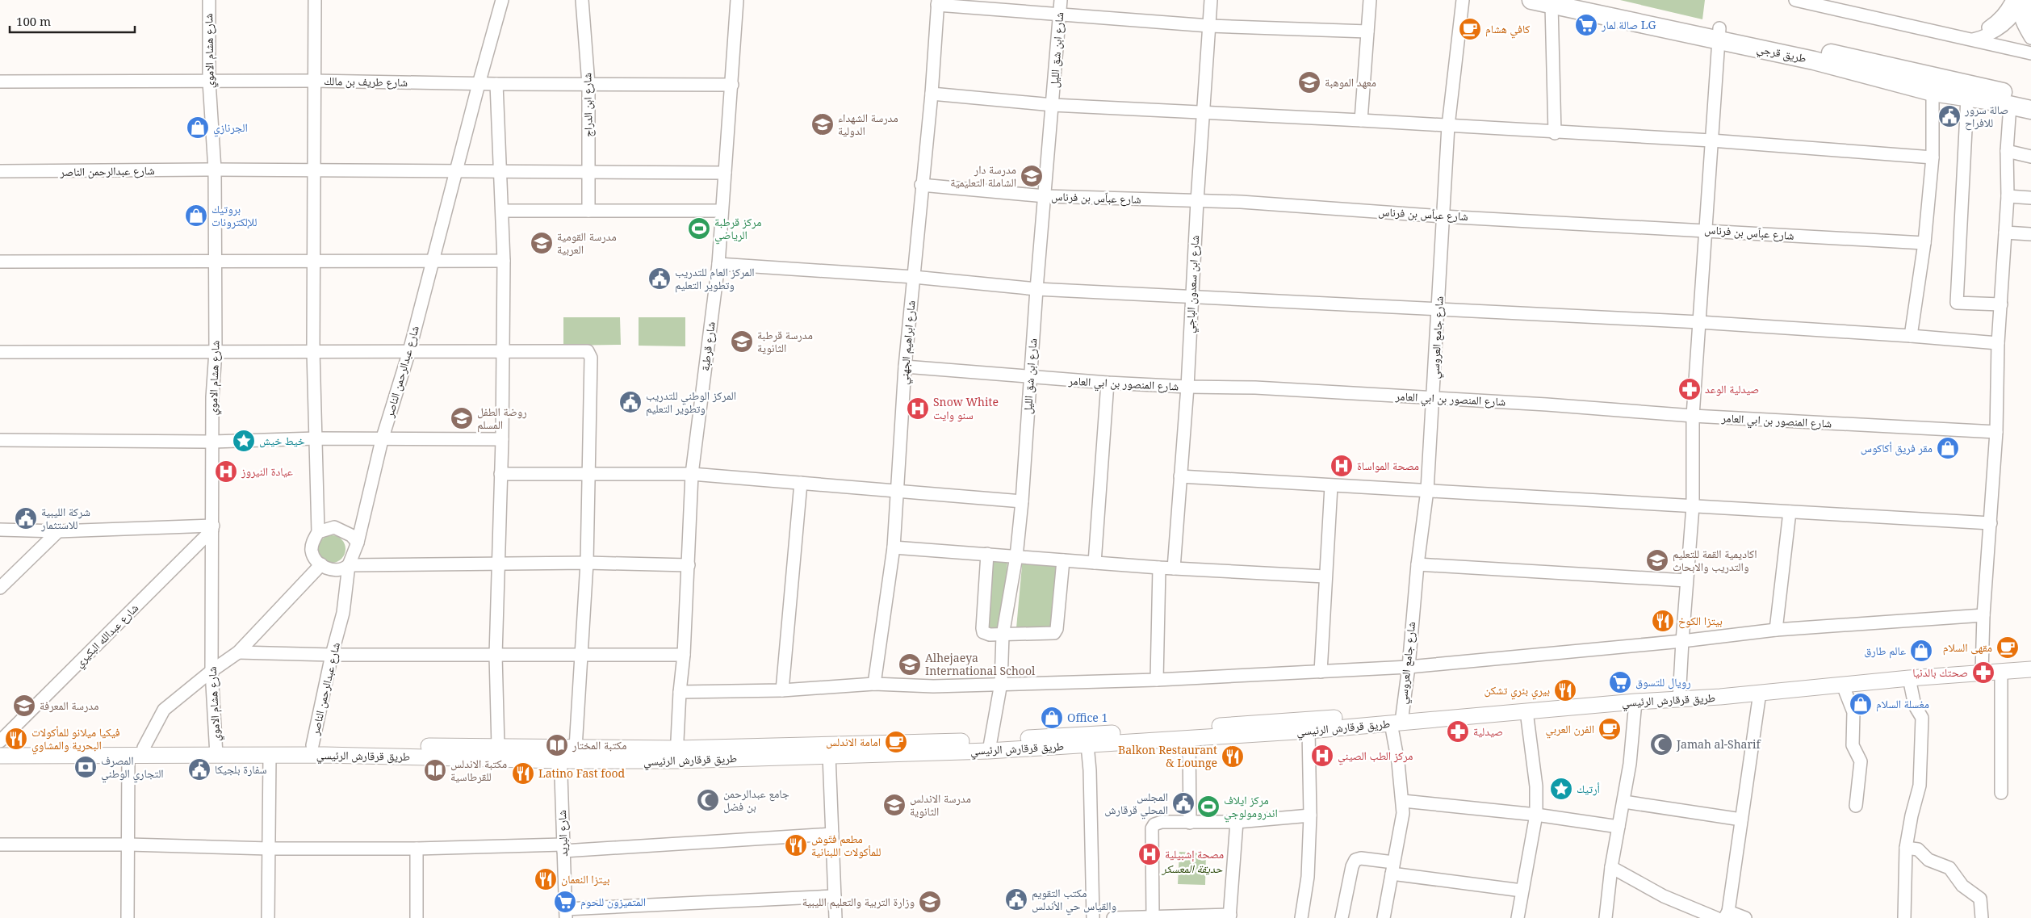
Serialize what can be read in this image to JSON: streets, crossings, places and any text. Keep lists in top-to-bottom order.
{
  "streets": {
    "highway": ["طريق قرجي"],
    "main road": ["طريق قرقارش الرئيسي"],
    "street": [
      "شارع ابن شق الليل",
      "شارع هشام الاموي",
      "شارع طريف بن مالك",
      "شارع ابن الدراج",
      "شارع عبدالرحمن الناصر",
      "شارع عباّس بن فرناس",
      "شارع ابن سعدون الباجي",
      "شارع جامع العروسي",
      "شارع ابراهيم الجهني",
      "شارع قرطبة",
      "شارع المنصور بن ابي العامر",
      "شارع عبدالله البكيري",
      "شارع البريد"
    ]
  },
  "crossings": [
    ["شارع ابن شق الليل", "شارع عباّس بن فرناس"],
    ["شارع ابن شق الليل", "شارع المنصور بن ابي العامر"],
    ["شارع ابن شق الليل", "طريق قرقارش الرئيسي"],
    ["شارع هشام الاموي", "شارع طريف بن مالك"],
    ["شارع هشام الاموي", "شارع عبدالرحمن الناصر"],
    ["شارع هشام الاموي", "شارع عبدالله البكيري"],
    ["شارع هشام الاموي", "طريق قرقارش الرئيسي"],
    ["شارع طريف بن مالك", "شارع ابن الدراج"],
    ["شارع طريف بن مالك", "شارع عبدالرحمن الناصر"],
    ["شارع طريف بن مالك", "شارع قرطبة"],
    ["شارع ابن الدراج", "شارع عبدالرحمن الناصر"],
    ["شارع عبدالرحمن الناصر", "شارع قرطبة"],
    ["شارع عبدالرحمن الناصر", "طريق قرقارش الرئيسي"],
    ["شارع عباّس بن فرناس", "شارع ابن سعدون الباجي"],
    ["شارع عباّس بن فرناس", "شارع جامع العروسي"],
    ["شارع عباّس بن فرناس", "شارع ابراهيم الجهني"],
    ["شارع ابن سعدون الباجي", "شارع المنصور بن ابي العامر"],
    ["شارع جامع العروسي", "شارع المنصور بن ابي العامر"],
    ["شارع جامع العروسي", "طريق قرقارش الرئيسي"],
    ["شارع ابراهيم الجهني", "شارع المنصور بن ابي العامر"],
    ["شارع قرطبة", "طريق قرقارش الرئيسي"],
    ["طريق قرقارش الرئيسي", "شارع البريد"]
  ],
  "parks": ["حديقة المعسكر"],
  "places": {
    "supermarket": ["صالة لمار LG", "رويال للتسوق", "المتميزون للحوم"],
    "cafe": [
      "كافي هشام",
      "مقهى السلام",
      "الفرن العربي",
      "امامة الاندلس"
    ],
    "school or university": [
      "معهد الموهبة",
      "مدرسة الشهداء الدولية",
      "مدرسة دار الشاملة التعليمية",
      "مدرسة القومية العربية",
      "مدرسة قرطبة الثانوية",
      "روضة الطفل المسلم",
      "اكاديمية القمة للتعليم والتدريب والابحاث",
      "Alhejaeya International School",
      "مدرسة المعرفة",
      "مدرسة الاندلس الثانوية",
      "وزارة التربية والتعليم الليبية"
    ],
    "public building": [
      "صالة سرور للافراح",
      "المركز العام للتدريب وتطوير التعليم",
      "المركز الوطني للتدريب وتطوير التعليم",
      "شركة الليبية للاستثمار",
      "سفارة بلجيكا",
      "المجلس المحلي قرقارش",
      "مكتب التقويم والقياس حي الأندلس"
    ],
    "shop": [
      "الجرنازي",
      "بروتيك للإلكترونات",
      "مقر فريق أكاكوس",
      "عالم طارق",
      "مغسلة السلام",
      "Office 1"
    ],
    "sports": ["مركز قرطبة الرياضي", "مركز ايلاف اندرومولوجي"],
    "pharmacy": ["صيدلية الوعد", "صحتك بالدنيا", "صيدلية"],
    "hospital": [
      "Snow White سنو وايت",
      "مصحة المواساة",
      "عيادة النيروز",
      "مركز الطب الصيني",
      "مصحة إشبيلية"
    ],
    "place": ["خيط خيش", "أرتيك"],
    "restaurant": [
      "بيتزا الكوخ",
      "بيري بئري تشكن",
      "فيكيا ميلانو للمأكولات البحرية والمشاوي",
      "Balkon Restaurant & Lounge",
      "Latino Fast food",
      "مطعم فتّوش للمأكولات اللبنانية",
      "بيتزا النعمان"
    ],
    "mosque": ["Jamah al-Sharif", "جامع عبدالرحمن بن فضل"],
    "library": ["مكتبة المختار", "مكتبة الاندلس للقرطاسية"],
    "bank": ["المصرف التجاري الوطني"]
  },
  "scale_bar": "100 m"
}
